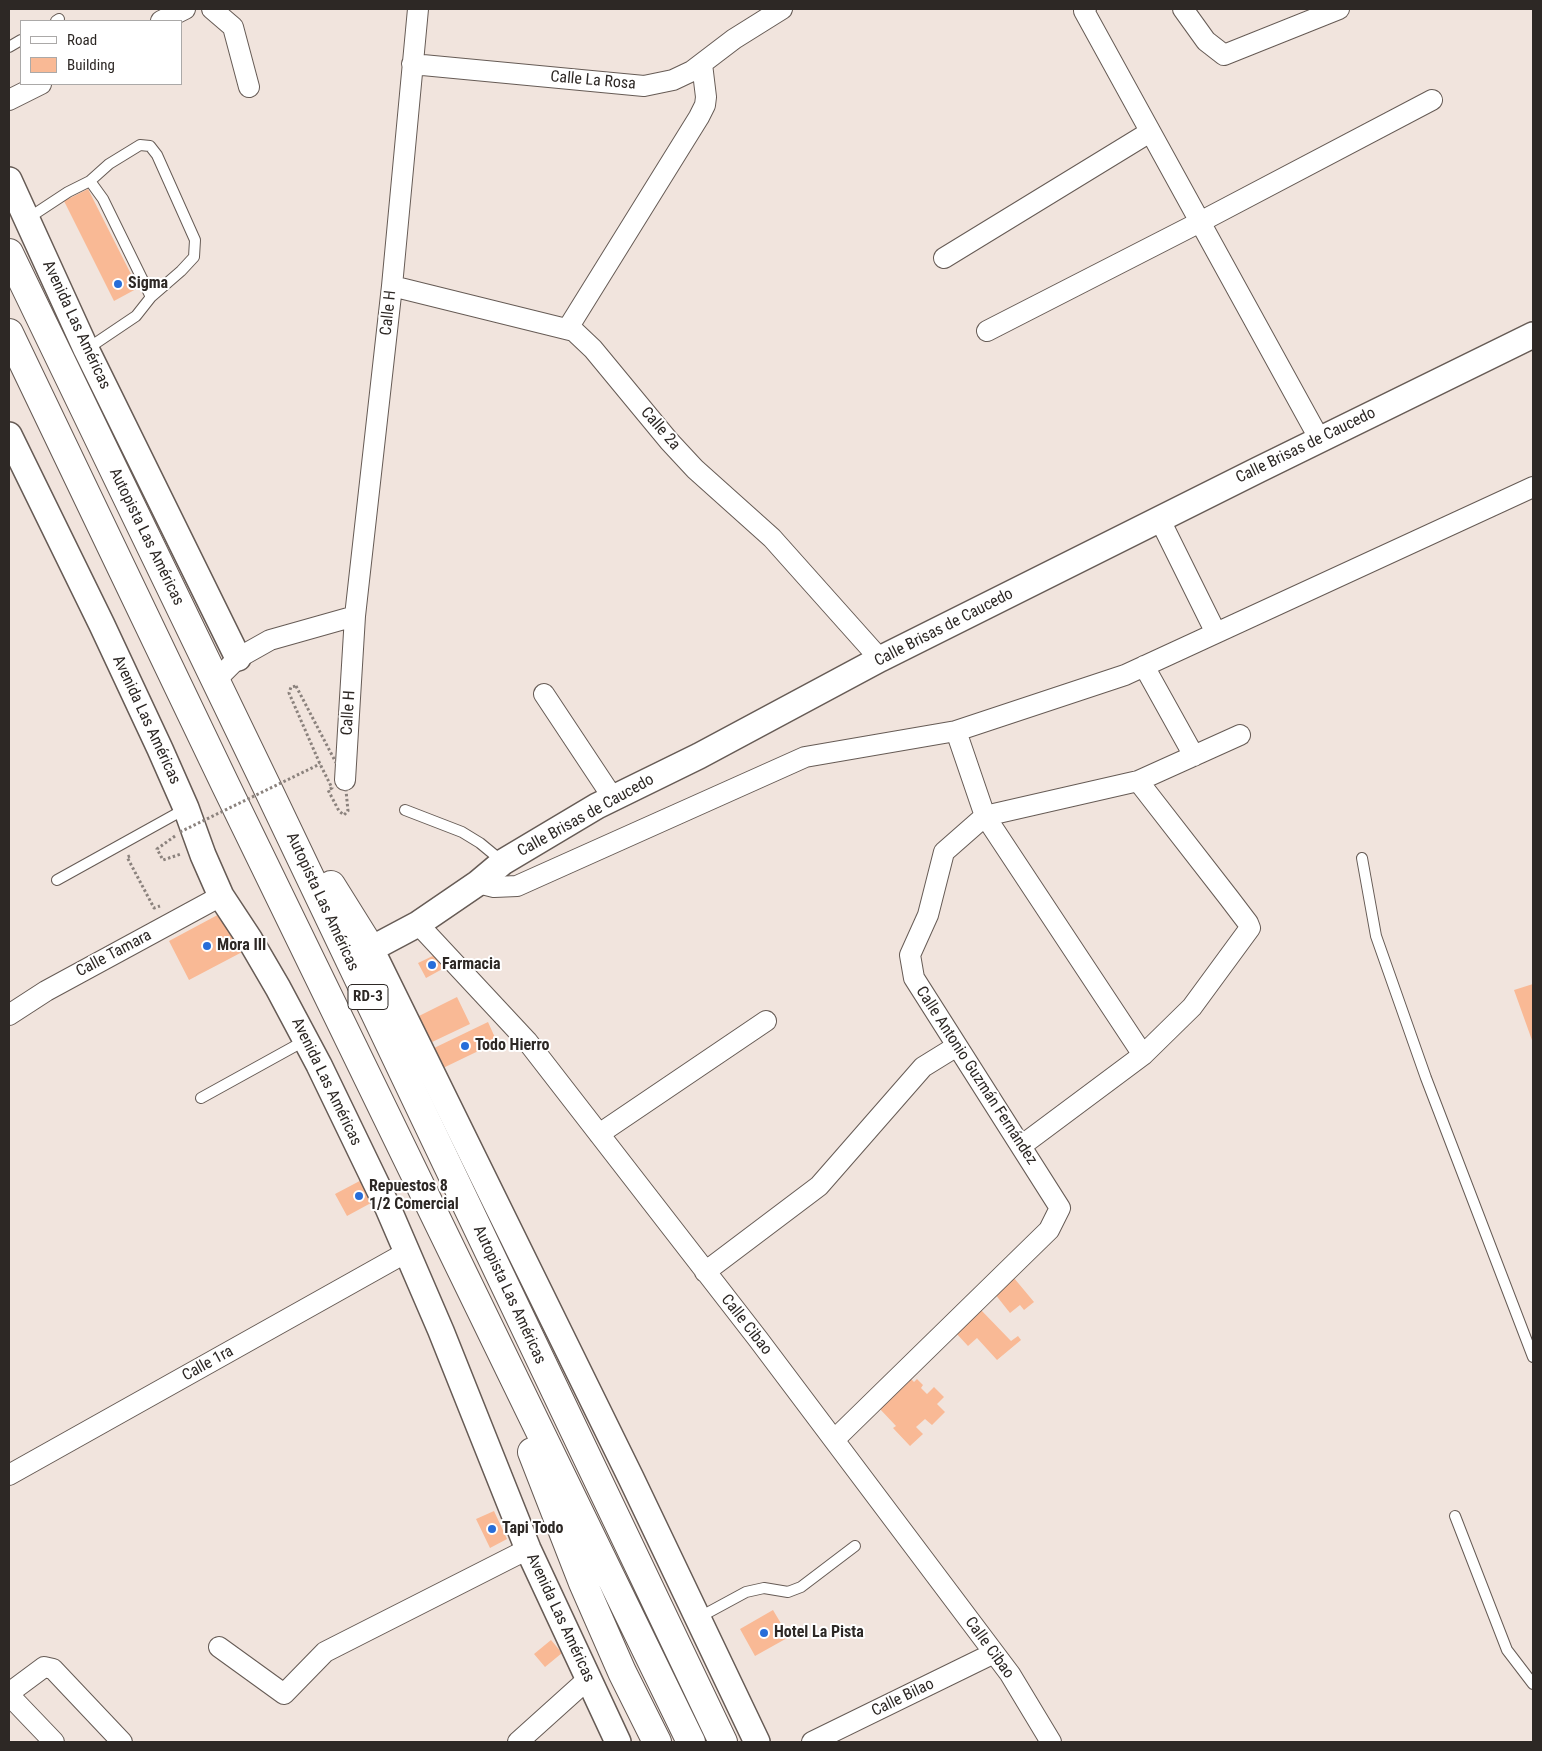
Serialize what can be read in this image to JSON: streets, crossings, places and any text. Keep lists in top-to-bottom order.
{
  "streets": {
    "highway": ["Autopista Las Américas", "RD-3"],
    "street": [
      "Calle La Rosa",
      "Calle H",
      "Avenida Las Américas",
      "Calle 2a",
      "Calle Brisas de Caucedo",
      "Calle Tamara",
      "Calle Antonio Guzmán Fernández",
      "Calle Cibao",
      "Calle 1ra",
      "Calle Bilao"
    ]
  },
  "crossings": [
    ["Calle La Rosa", "Calle H"],
    ["Calle H", "Calle 2a"],
    ["Avenida Las Américas", "Calle Tamara"],
    ["Avenida Las Américas", "Calle 1ra"],
    ["Calle 2a", "Calle Brisas de Caucedo"],
    ["Calle Brisas de Caucedo", "Calle Cibao"],
    ["Calle Antonio Guzmán Fernández", "Calle Cibao"],
    ["Calle Cibao", "Calle Bilao"]
  ],
  "places": [
    "Sigma",
    "Mora III",
    "Farmacia",
    "Todo Hierro",
    "Repuestos 8 1/2 Comercial",
    "Tapi Todo",
    "Hotel La Pista"
  ],
  "legend": ["Road", "Building"]
}
